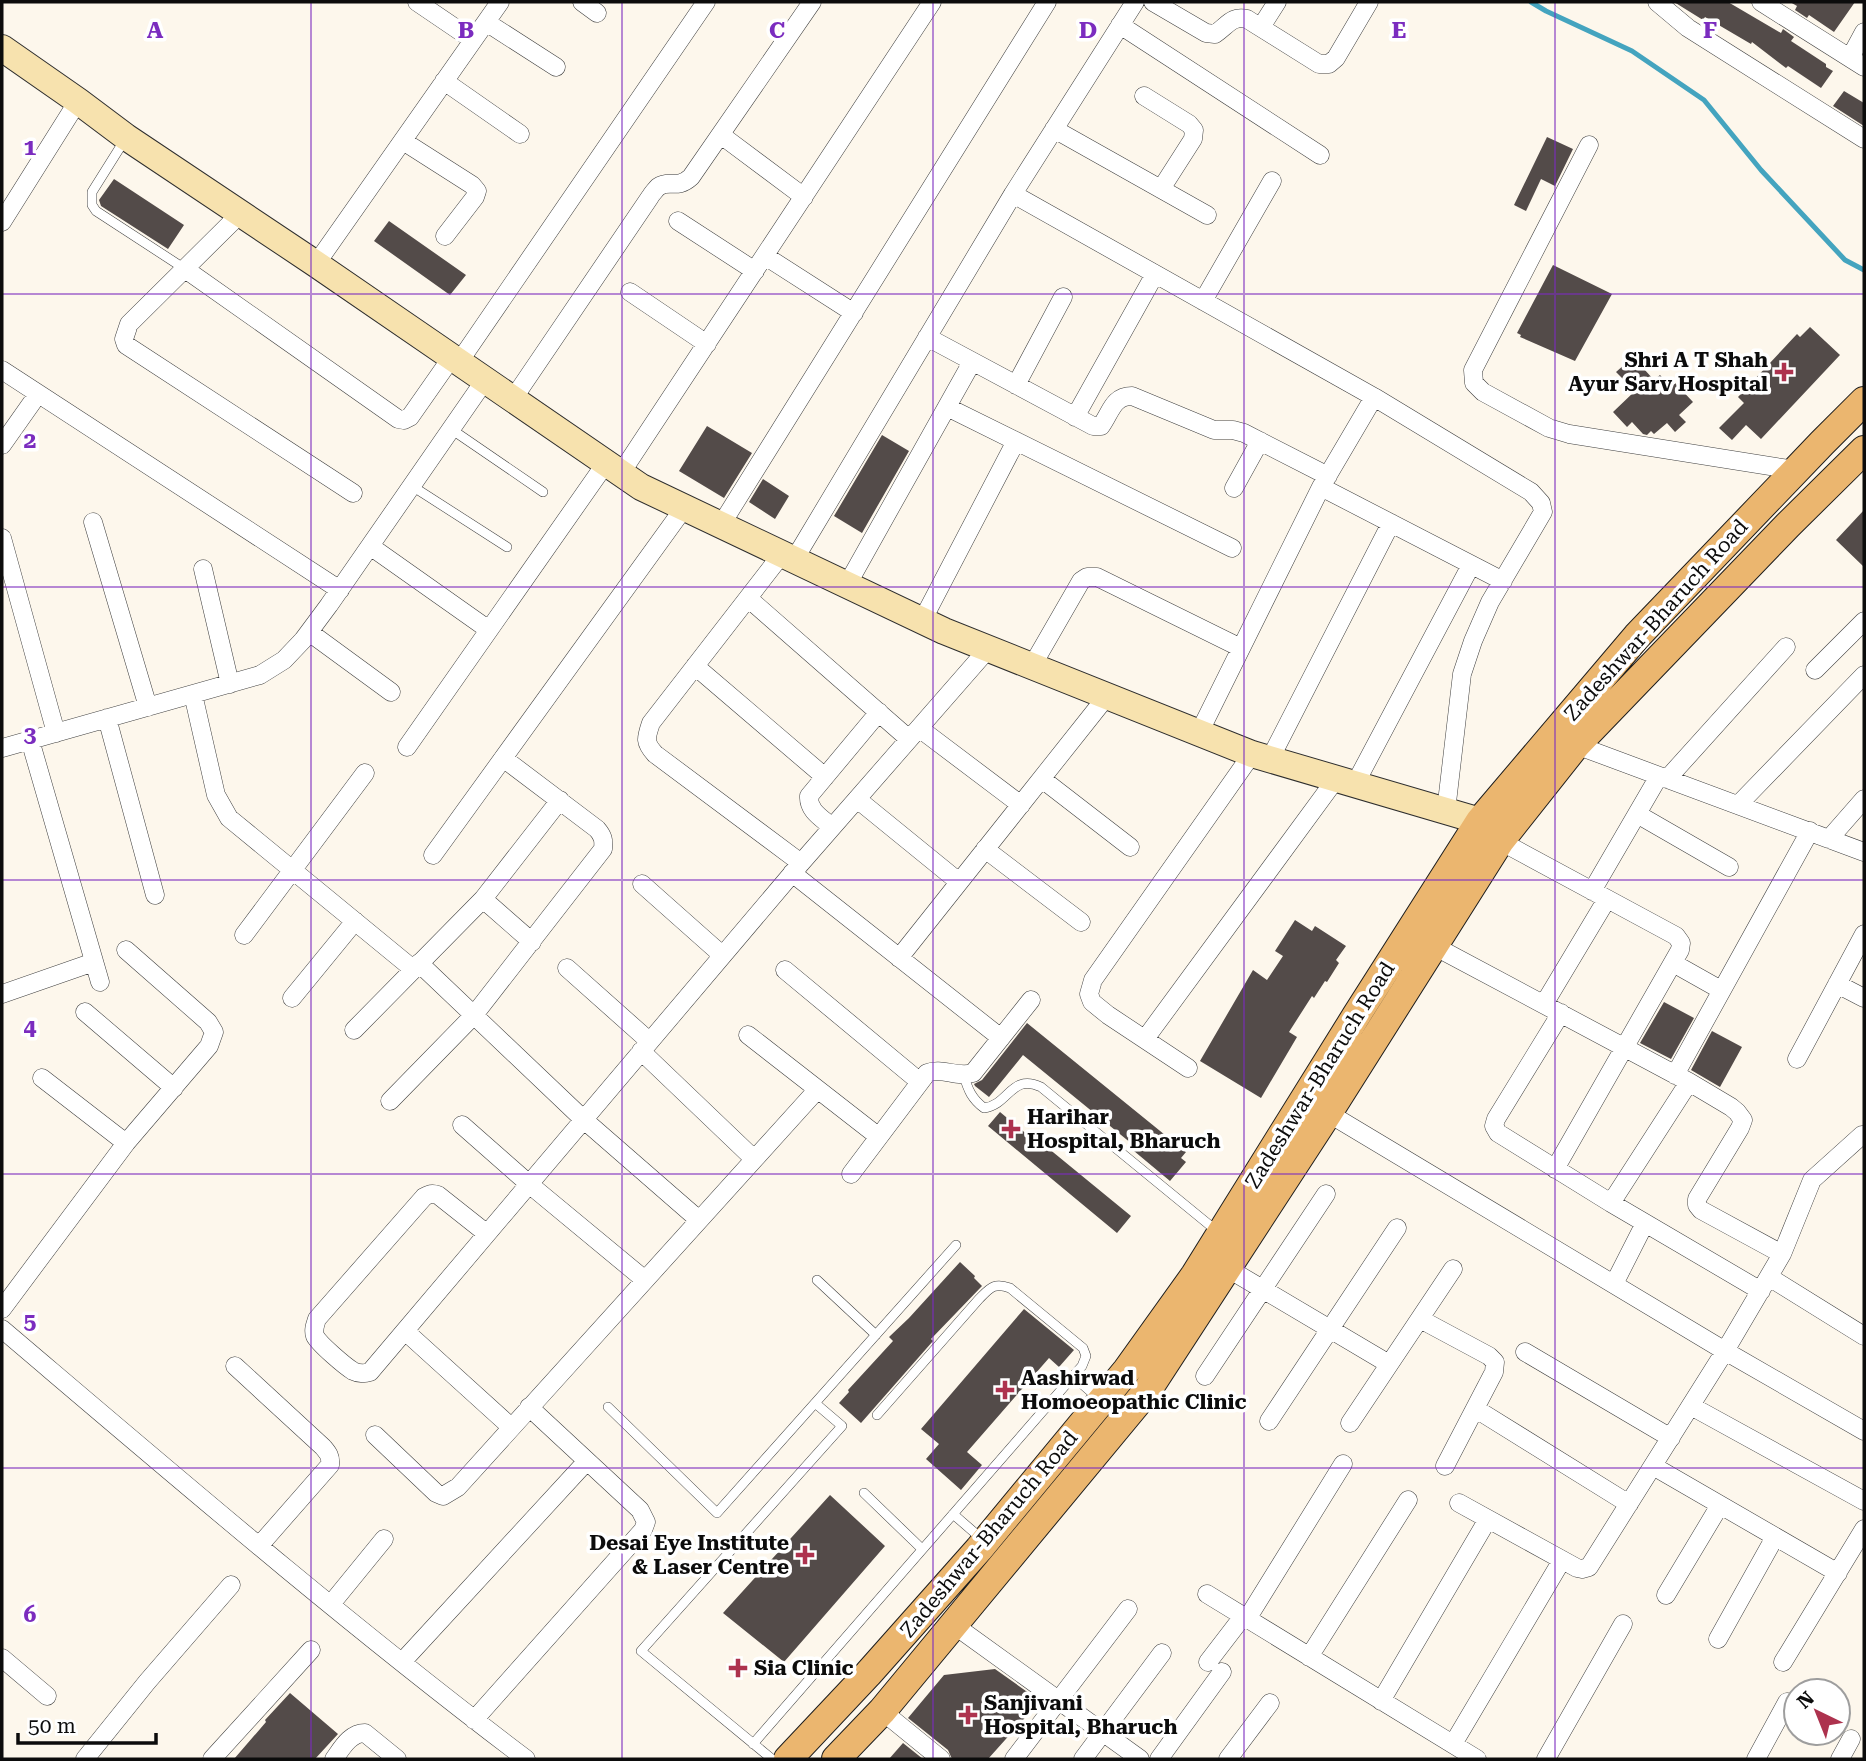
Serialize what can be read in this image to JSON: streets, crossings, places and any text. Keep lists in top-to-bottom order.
{
  "streets": {
    "main road": ["Zadeshwar-Bharuch Road"]
  },
  "places": {
    "health": [
      "Shri A T Shah Ayur Sarv Hospital",
      "Harihar Hospital, Bharuch",
      "Aashirwad Homoeopathic Clinic",
      "Desai Eye Institute & Laser Centre",
      "Sia Clinic",
      "Sanjivani Hospital, Bharuch"
    ]
  },
  "scale_bar": "50 m",
  "north": "top left",
  "grid": {
    "columns": [
      "A",
      "B",
      "C",
      "D",
      "E",
      "F"
    ],
    "rows": [
      "1",
      "2",
      "3",
      "4",
      "5",
      "6"
    ]
  }
}
